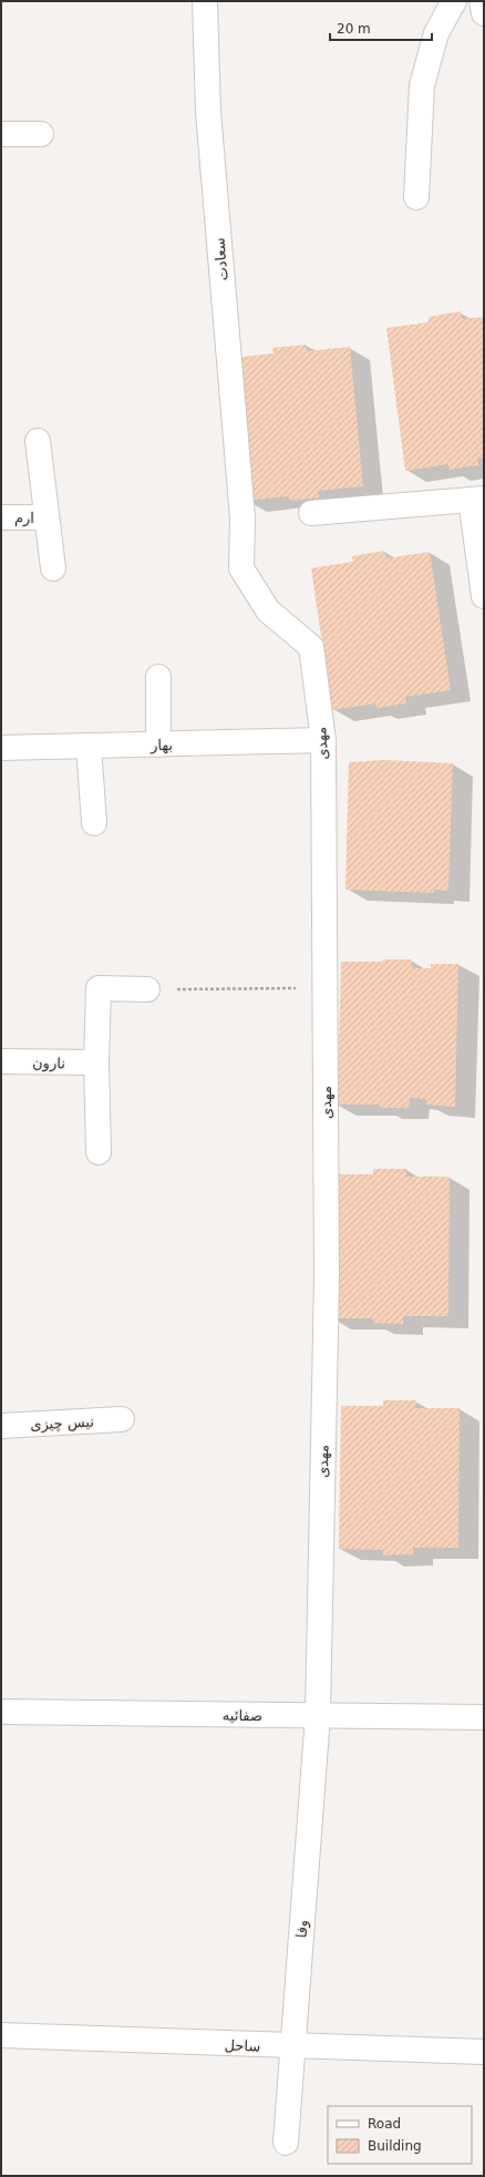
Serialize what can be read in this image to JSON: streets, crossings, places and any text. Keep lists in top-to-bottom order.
{
  "streets": {
    "street": [
      "سعادت",
      "ارم",
      "مهدی",
      "بهار",
      "نارون",
      "نیس چیزی",
      "صفائیه",
      "وفا",
      "ساحل"
    ]
  },
  "crossings": [
    ["سعادت", "مهدی"],
    ["مهدی", "بهار"],
    ["مهدی", "صفائیه"],
    ["مهدی", "وفا"],
    ["صفائیه", "وفا"],
    ["وفا", "ساحل"]
  ],
  "legend": ["Road", "Building"],
  "scale_bar": "20 m"
}
